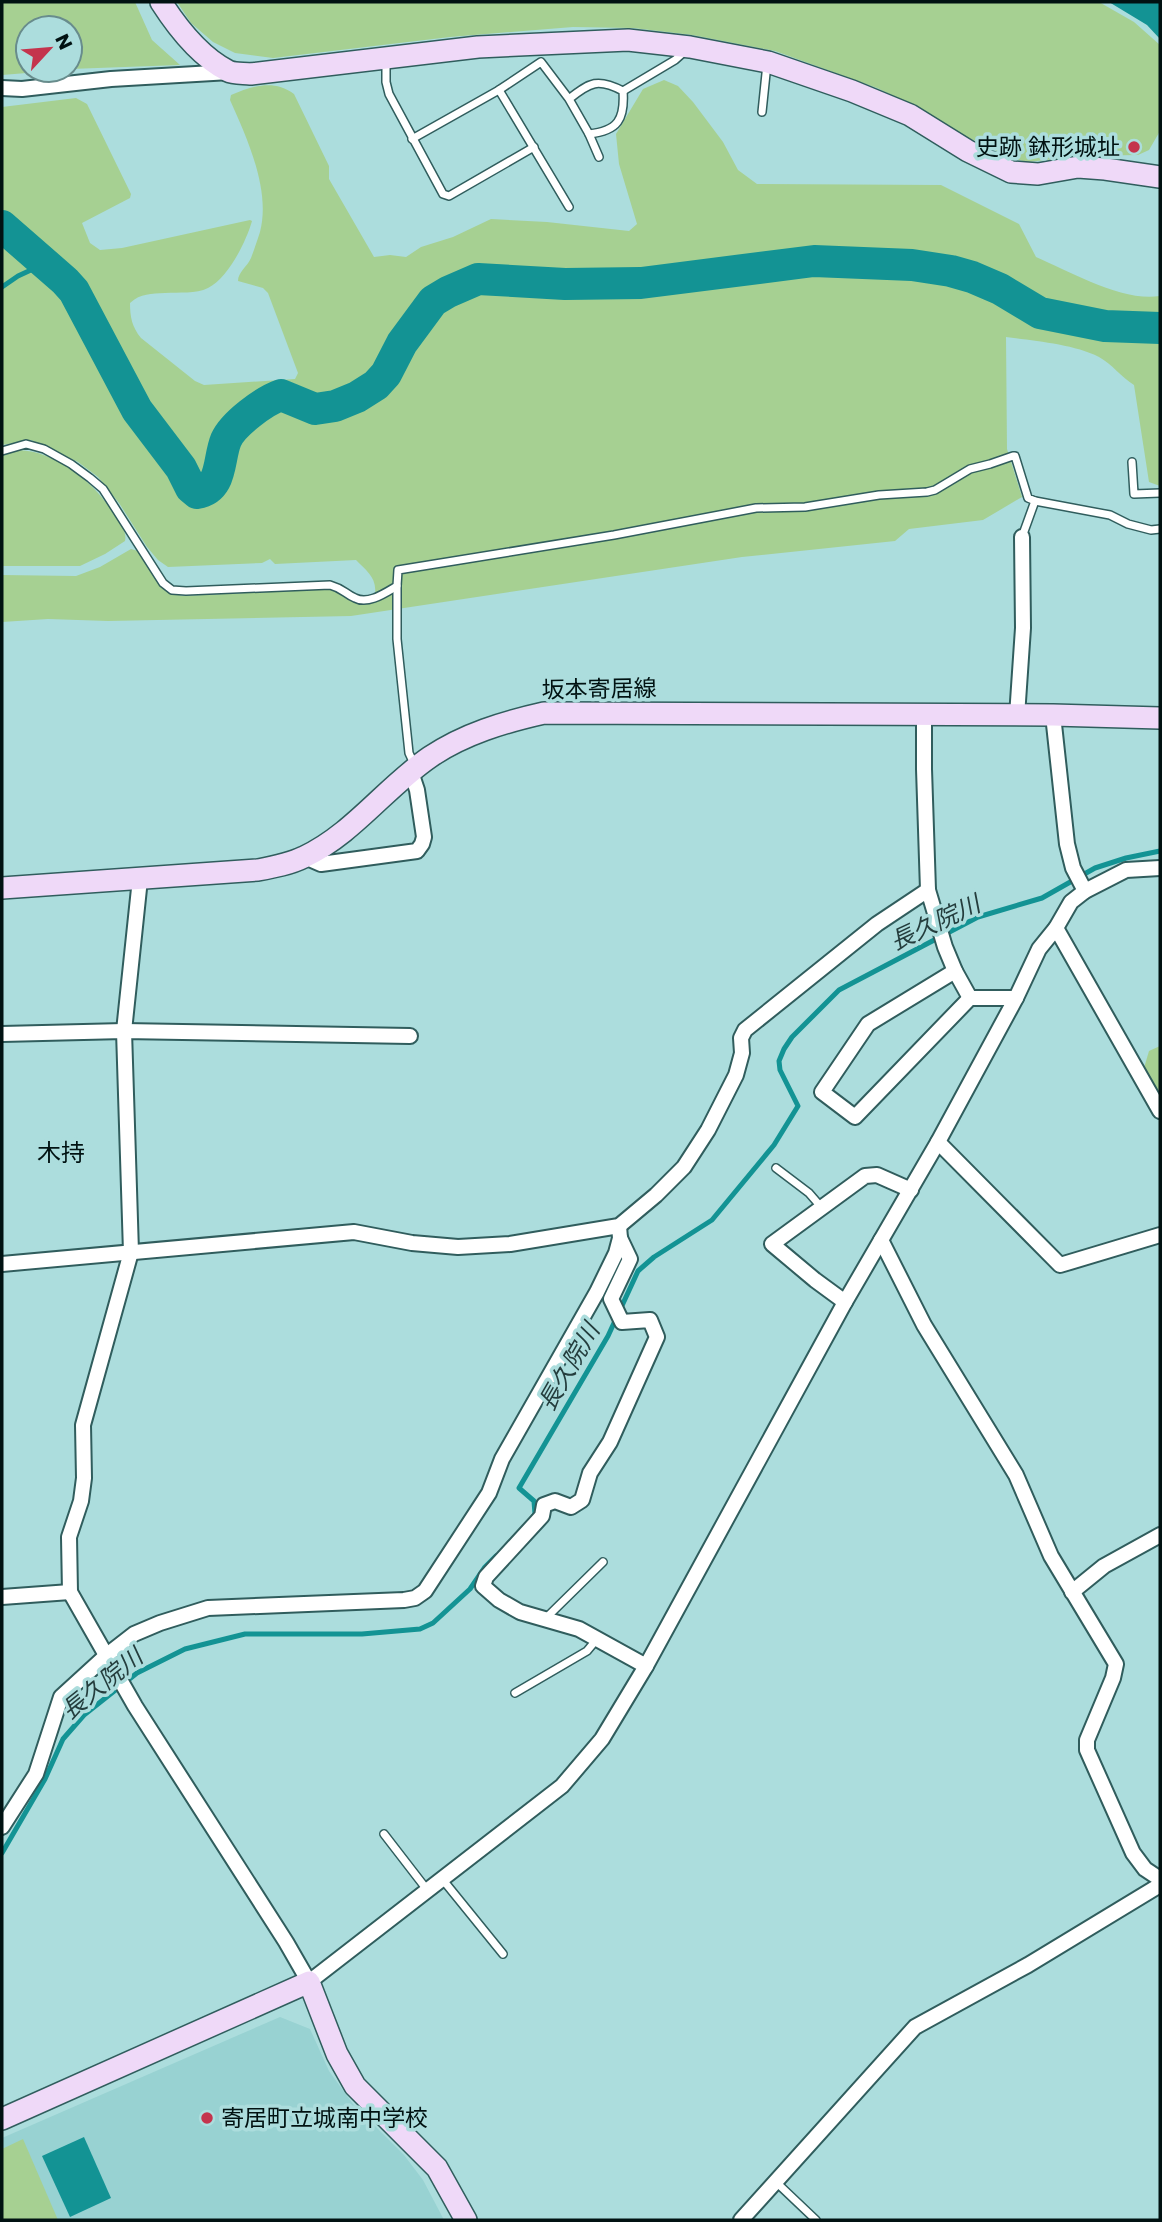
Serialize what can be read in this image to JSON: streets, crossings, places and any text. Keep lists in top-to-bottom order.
{
  "streets": {
    "street": ["坂本寄居線"]
  },
  "districts": ["木持"],
  "water": ["長久院川"],
  "places": ["史跡 鉢形城址", "寄居町立城南中学校"],
  "north": "top right"
}
